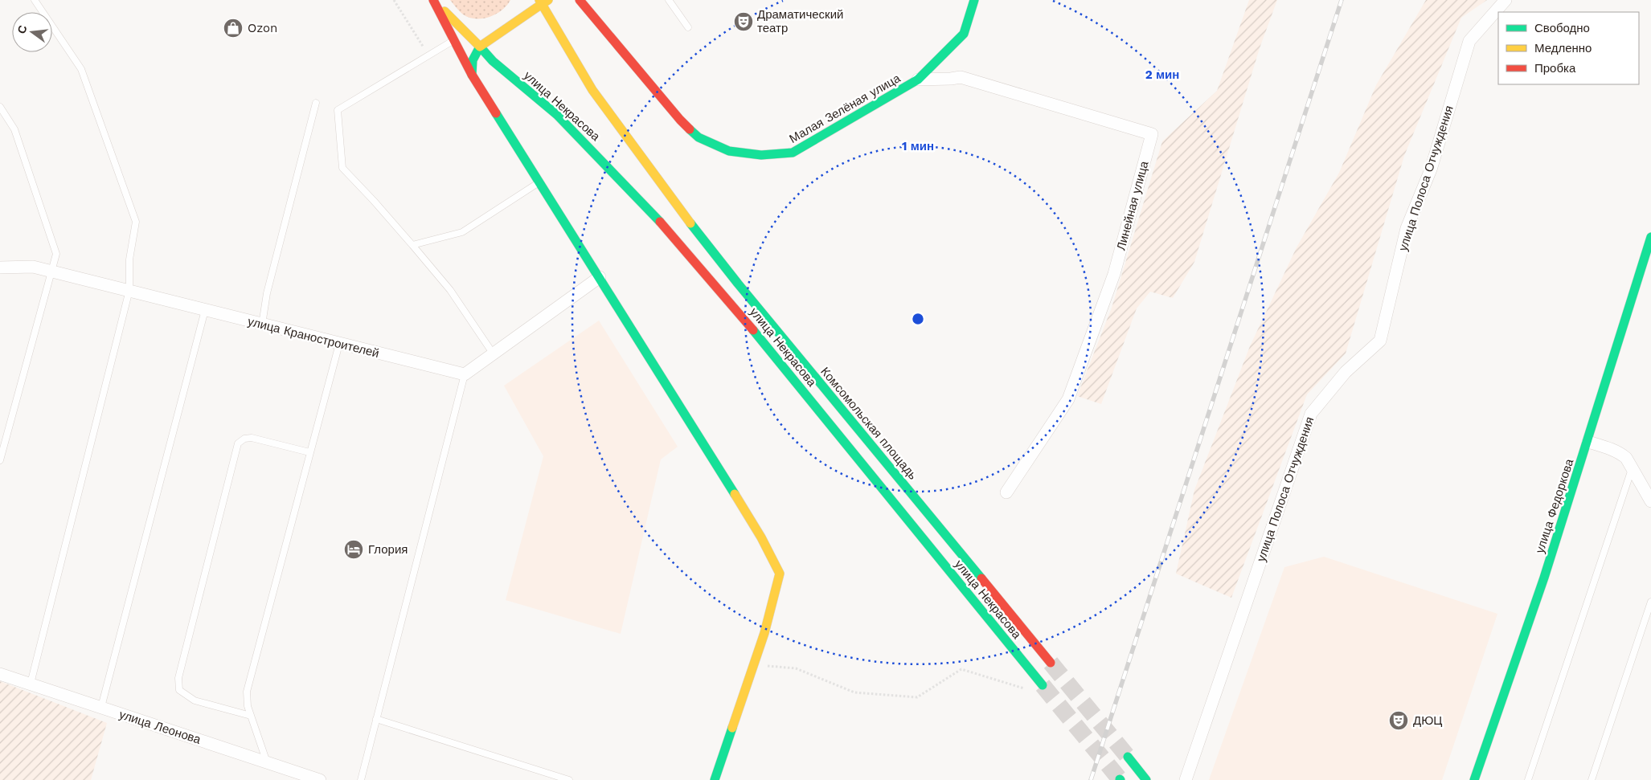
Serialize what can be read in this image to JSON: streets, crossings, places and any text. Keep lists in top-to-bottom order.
{
  "streets": {
    "street": [
      "улица Некрасова",
      "Малая Зелёная улица",
      "улица Полоса Отчуждения",
      "Линейная улица",
      "улица Краностроителей",
      "Комсомольская площадь",
      "улица Федоркова",
      "улица Леонова"
    ]
  },
  "crossings": [
    ["улица Некрасова", "Комсомольская площадь"],
    ["Малая Зелёная улица", "Линейная улица"]
  ],
  "places": {
    "theatre": ["Драматический театр", "ДЮЦ"],
    "shop": ["Ozon"],
    "hotel": ["Глория"]
  },
  "legend": ["Свободно", "Медленно", "Пробка"],
  "north": "left",
  "rings": ["2 мин", "1 мин"]
}
